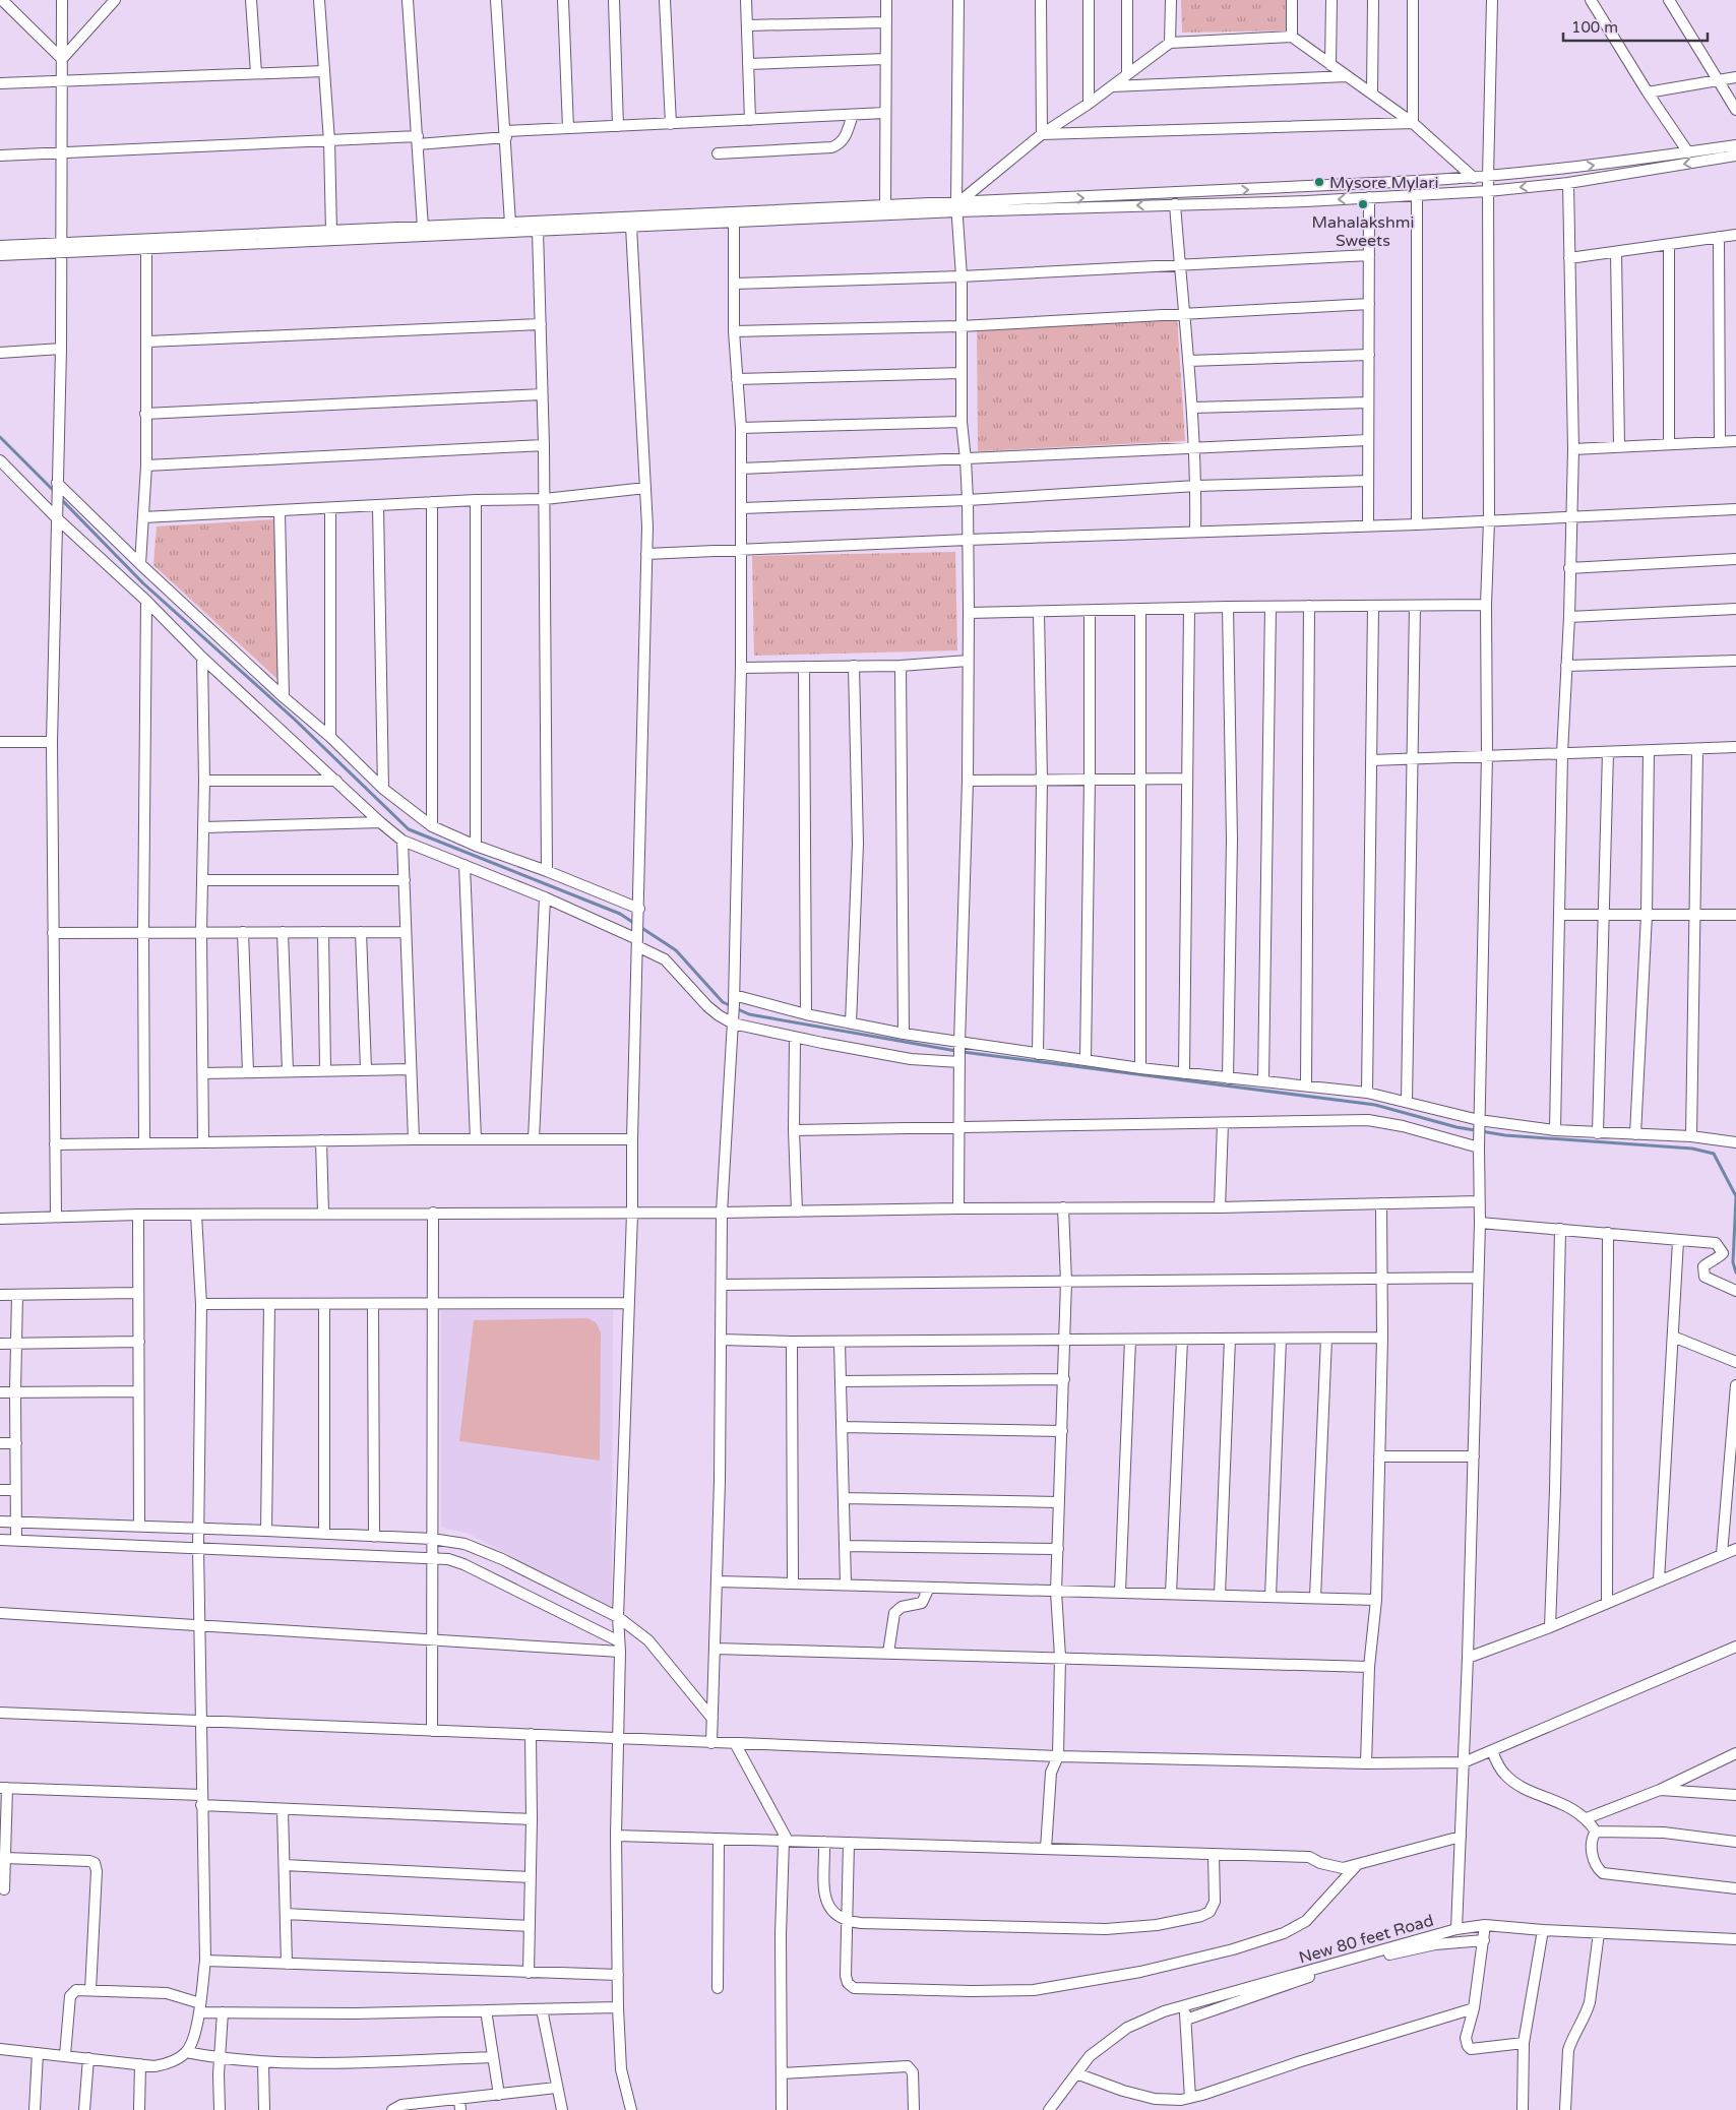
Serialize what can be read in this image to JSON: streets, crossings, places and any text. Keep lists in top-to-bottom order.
{
  "streets": {
    "street": ["New 80 feet Road"]
  },
  "places": ["Mysore Mylari", "Mahalakshmi Sweets"],
  "scale_bar": "100 m"
}
